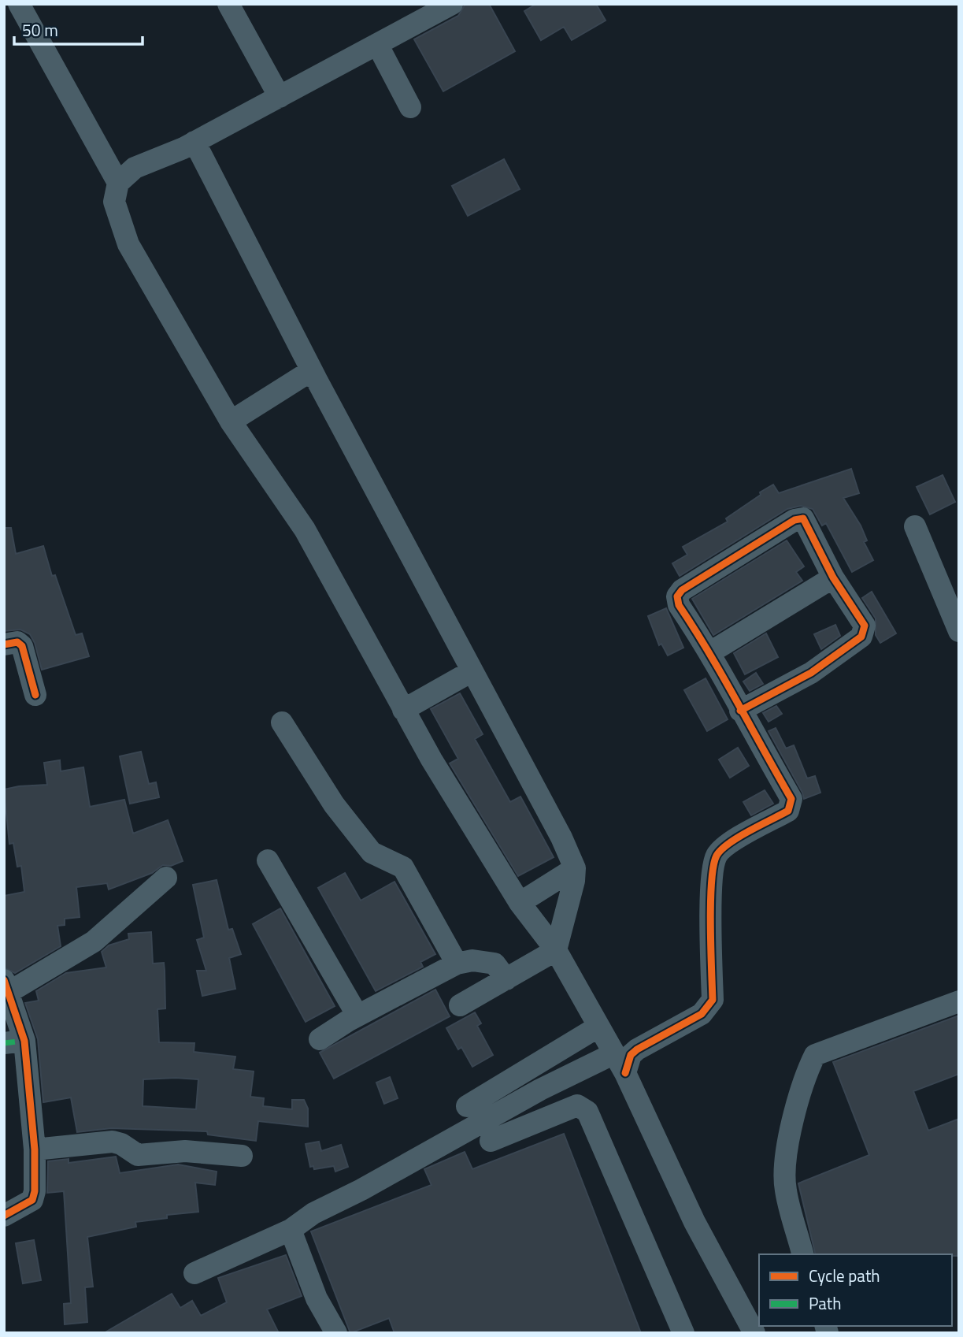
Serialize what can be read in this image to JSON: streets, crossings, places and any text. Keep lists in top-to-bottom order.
{
  "legend": ["Cycle path", "Path"],
  "scale_bar": "50 m"
}
